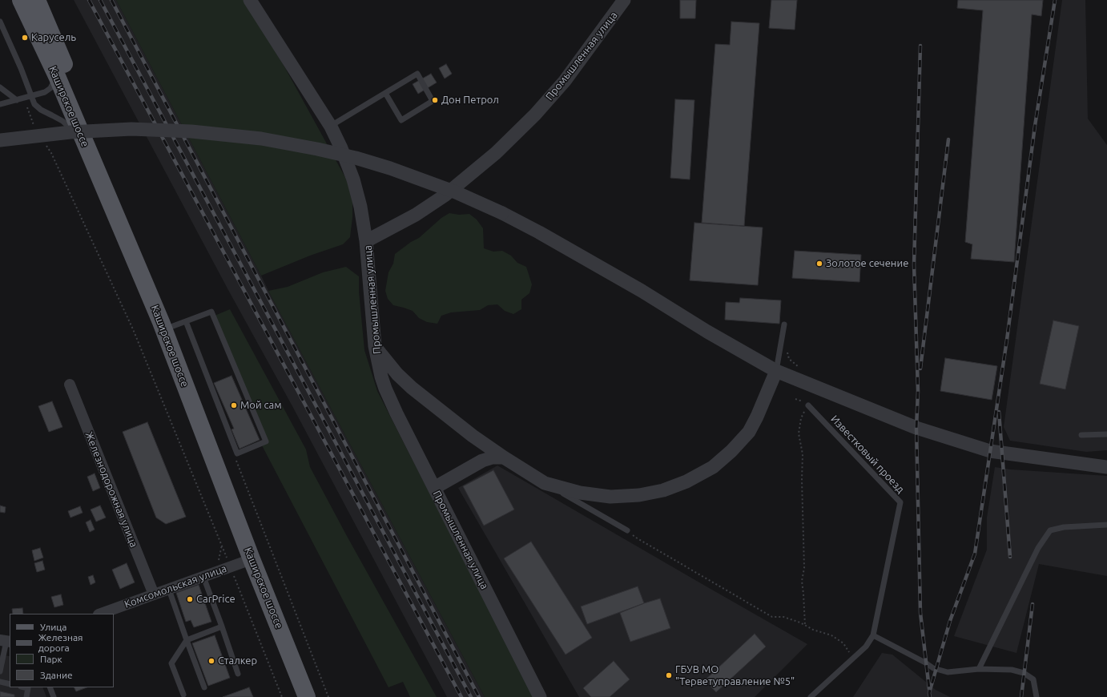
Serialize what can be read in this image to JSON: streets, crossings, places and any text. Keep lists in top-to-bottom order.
{
  "streets": {
    "main road": ["Каширское шоссе"],
    "street": ["Промышленная улица", "Железнодорожная улица", "Комсомольская улица"],
    "lane": ["Известковый проезд"]
  },
  "crossings": [
    ["Каширское шоссе", "Комсомольская улица"],
    ["Железнодорожная улица", "Комсомольская улица"]
  ],
  "places": [
    "Карусель",
    "Дон Петрол",
    "Золотое сечение",
    "Мой сам",
    "CarPrice",
    "Сталкер",
    "ГБУВ МО \"Терветуправление №5\""
  ],
  "legend": [
    "Улица",
    "Железная дорога",
    "Парк",
    "Здание"
  ]
}
